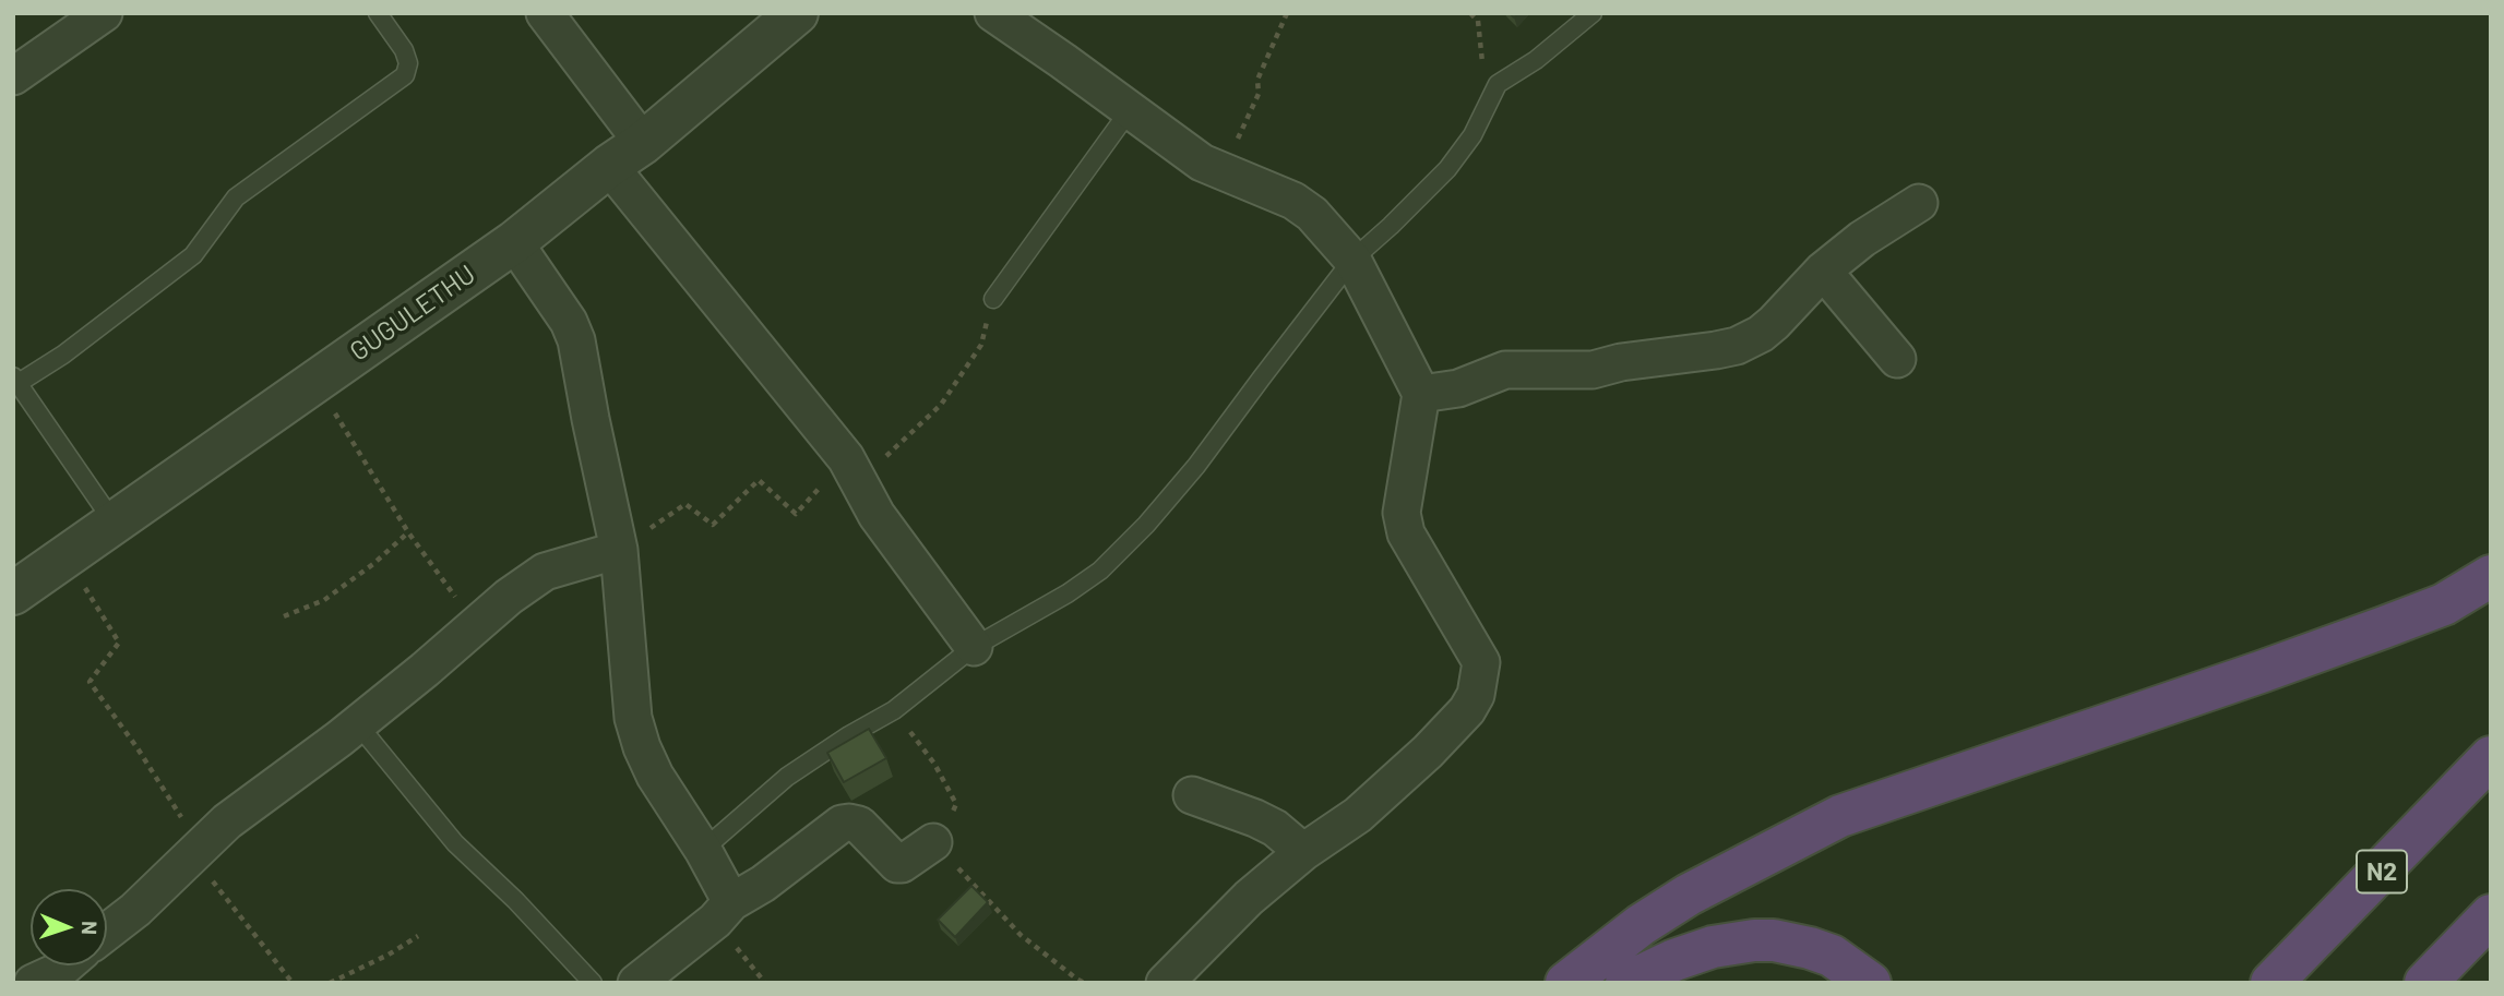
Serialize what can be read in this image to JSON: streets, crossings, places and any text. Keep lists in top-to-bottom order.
{
  "streets": {
    "highway": ["N2"],
    "street": ["GUGULETHU"]
  },
  "north": "right"
}
